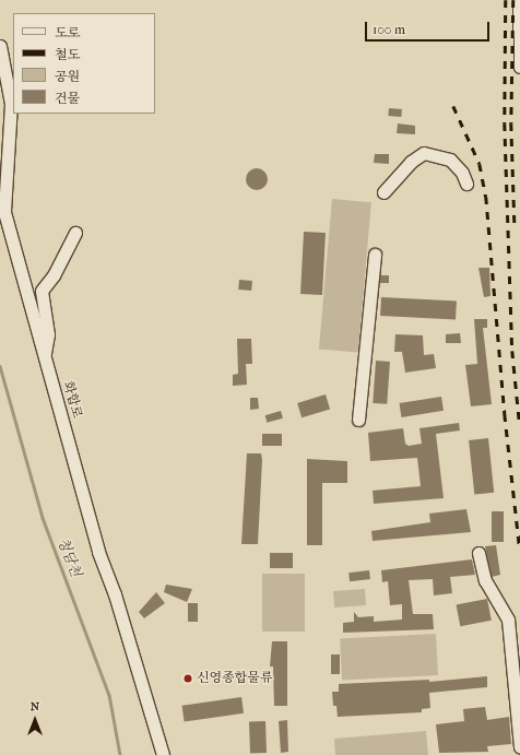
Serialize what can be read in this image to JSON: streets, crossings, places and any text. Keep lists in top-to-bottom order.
{
  "streets": {
    "street": ["화합로"]
  },
  "water": ["청담천"],
  "places": ["신영종합물류"],
  "legend": [
    "도로",
    "철도",
    "공원",
    "건물"
  ],
  "scale_bar": "100 m",
  "north": "top"
}
